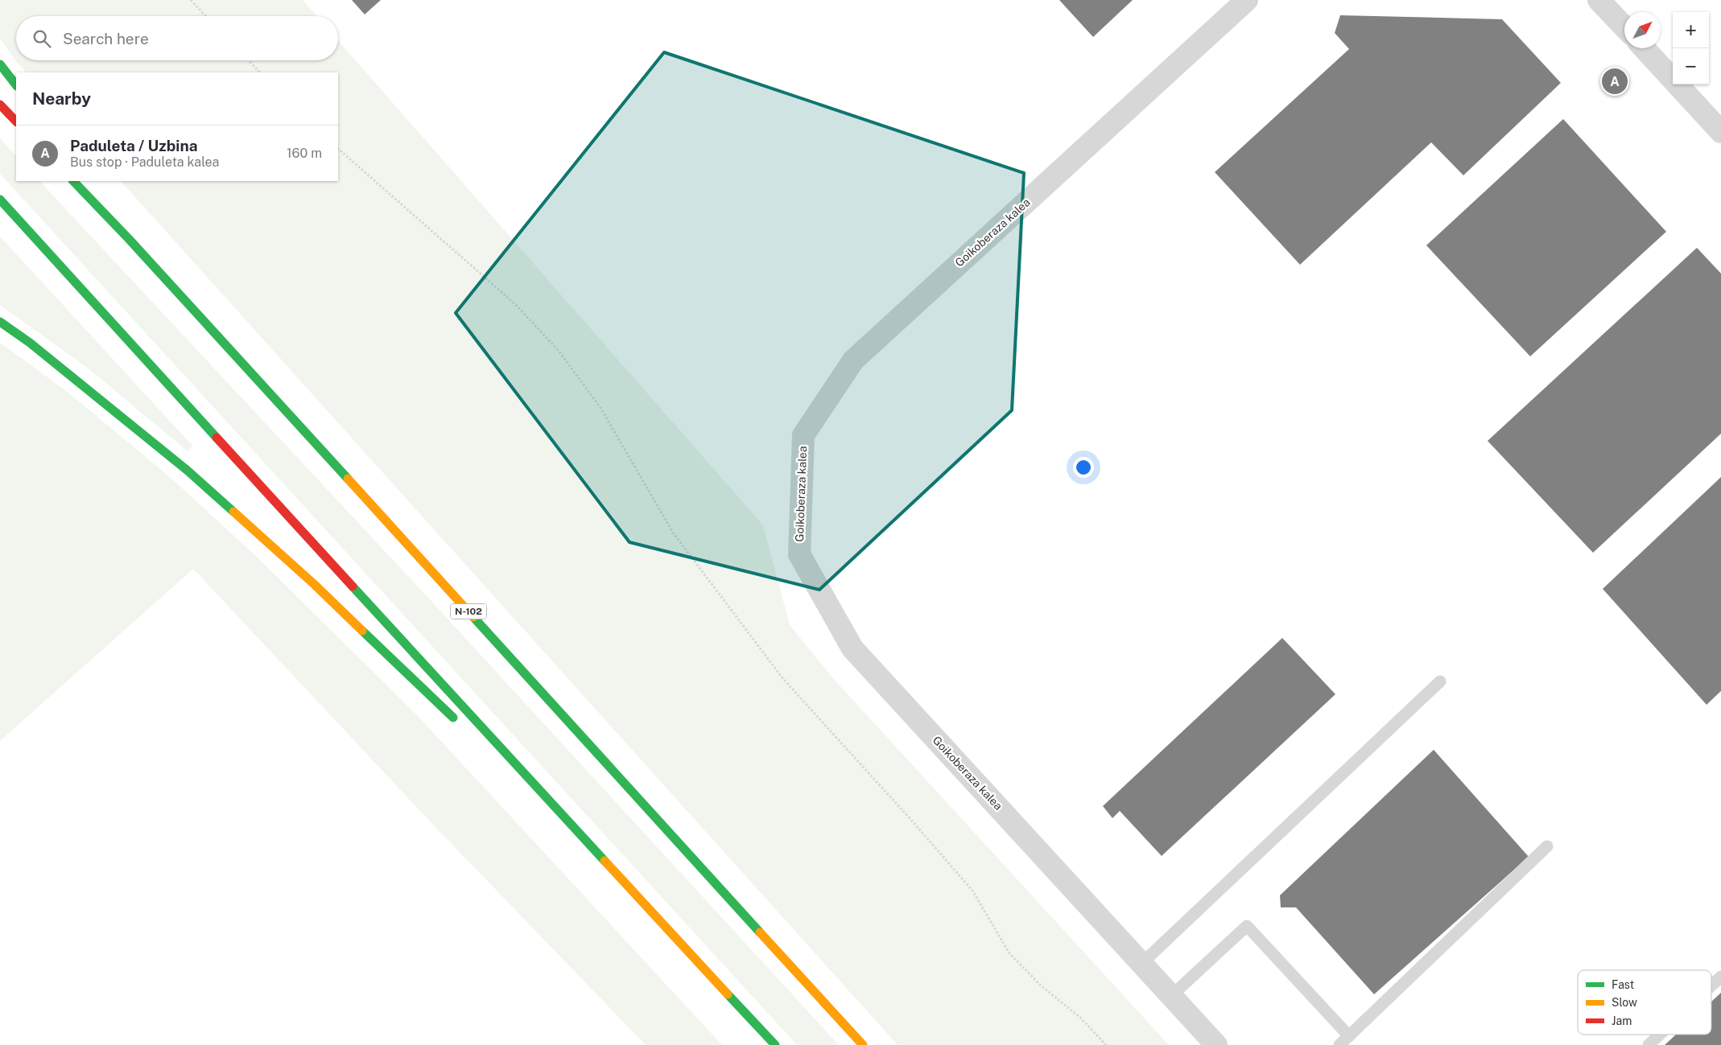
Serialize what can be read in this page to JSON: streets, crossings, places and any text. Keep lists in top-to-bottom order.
{
  "streets": {
    "highway": ["N-102"],
    "street": ["Goikoberaza kalea"]
  },
  "legend": ["Fast", "Slow", "Jam"],
  "north": "top right",
  "page": {
    "map_buttons": ["+", "−"],
    "search": "Search here",
    "pins": "A",
    "heading": "Nearby",
    "list": [
      {
        "mark": "A",
        "name": "Paduleta / Uzbina",
        "note": "Bus stop · Paduleta kalea",
        "value": "160 m"
      }
    ]
  }
}
